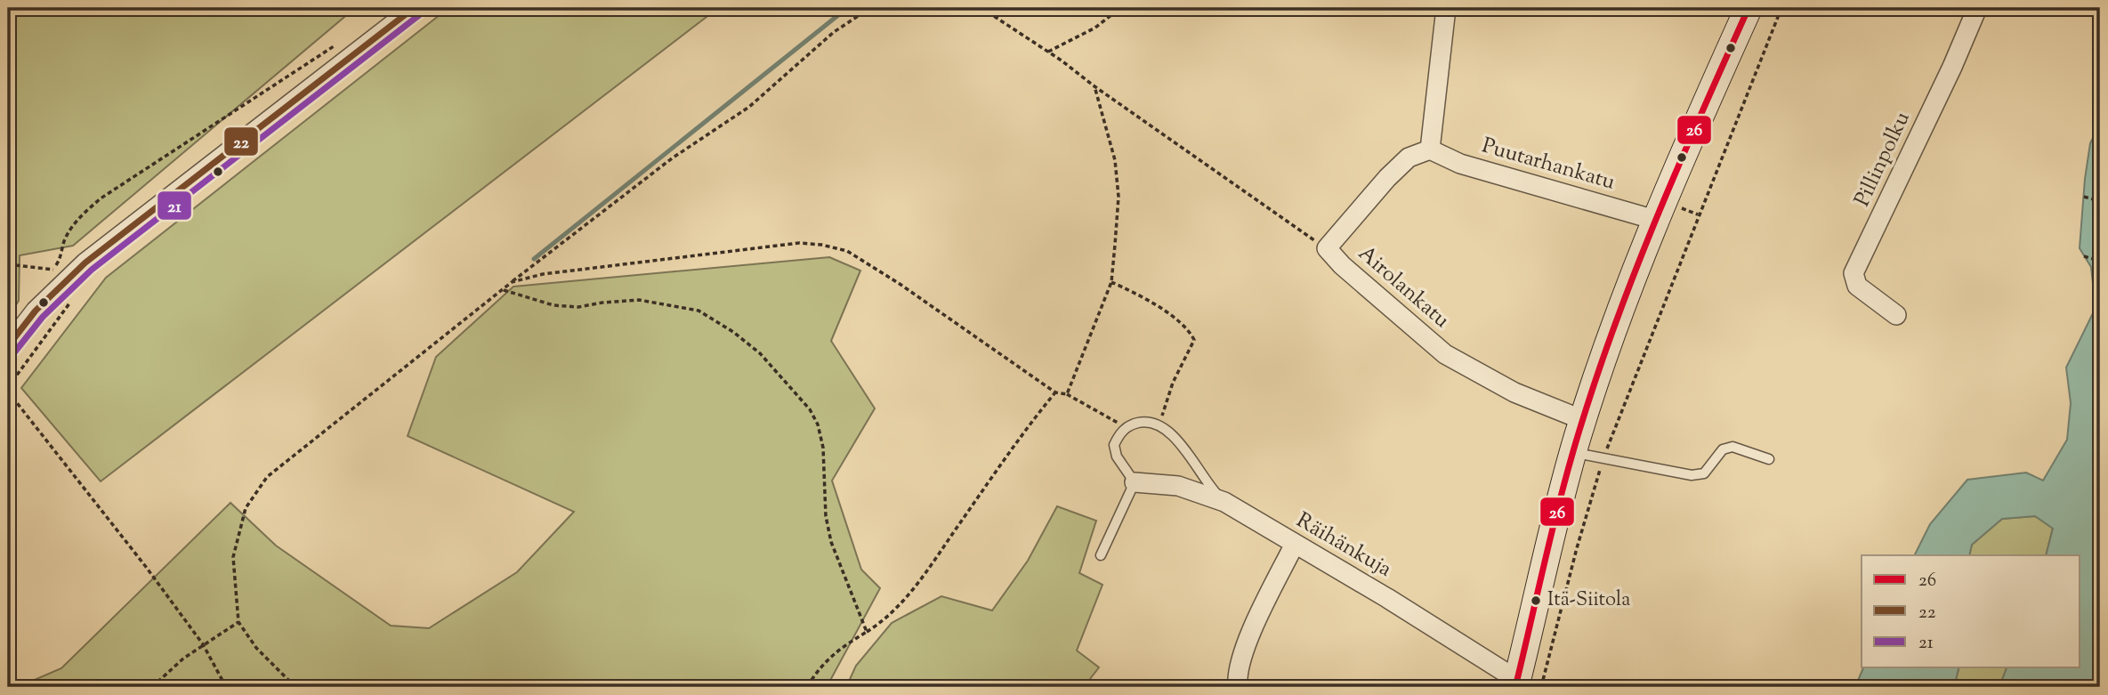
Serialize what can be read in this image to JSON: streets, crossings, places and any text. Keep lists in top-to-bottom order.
{
  "streets": {
    "street": [
      "Pillinpolku",
      "Puutarhankatu",
      "Airolankatu",
      "Räihänkuja"
    ]
  },
  "crossings": [
    ["Puutarhankatu", "Airolankatu"]
  ],
  "places": ["Itä-Siitola"],
  "lines": ["transit line 26", "transit line 22", "transit line 21"],
  "legend": ["26", "22", "21"]
}
